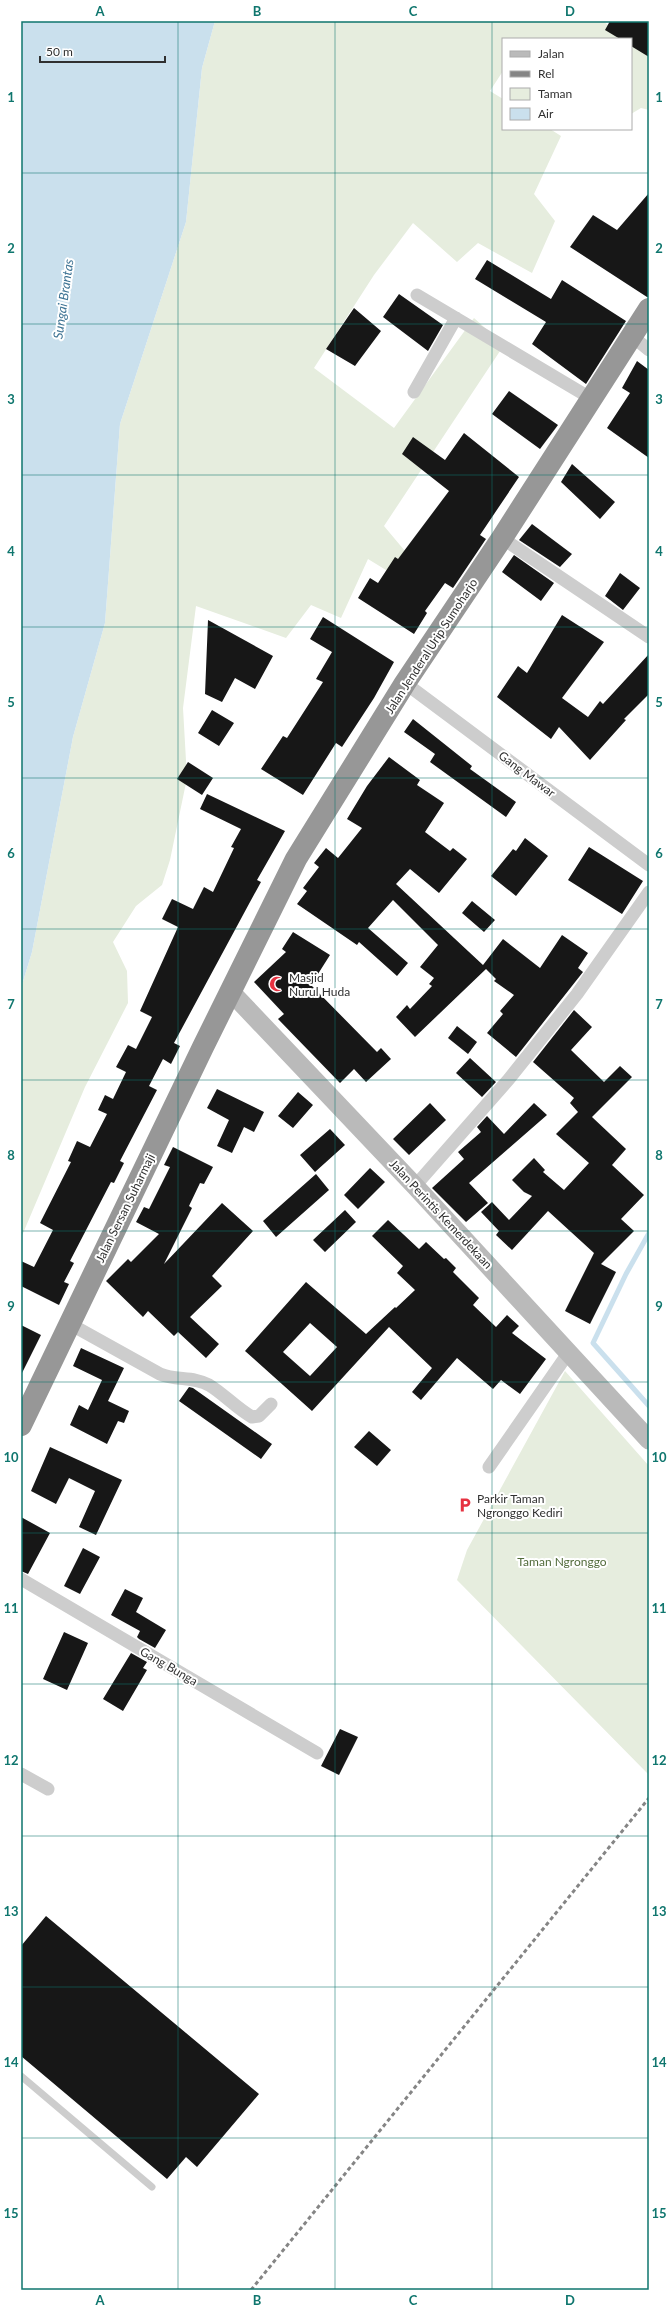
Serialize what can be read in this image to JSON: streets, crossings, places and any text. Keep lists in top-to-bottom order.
{
  "streets": {
    "highway": ["Jalan Jenderal Urip Sumoharjo", "Jalan Sersan Suharmaji"],
    "main road": ["Jalan Perintis Kemerdekaan"],
    "street": ["Gang Mawar", "Gang Bunga"]
  },
  "crossings": [
    ["Jalan Jenderal Urip Sumoharjo", "Gang Mawar"],
    ["Jalan Jenderal Urip Sumoharjo", "Jalan Sersan Suharmaji"],
    ["Jalan Jenderal Urip Sumoharjo", "Jalan Perintis Kemerdekaan"],
    ["Jalan Sersan Suharmaji", "Jalan Perintis Kemerdekaan"]
  ],
  "water": ["Sungai Brantas"],
  "parks": ["Taman Ngronggo"],
  "places": {
    "mosque": ["Masjid Nurul Huda"],
    "parking": ["Parkir Taman Ngronggo Kediri"]
  },
  "legend": [
    "Jalan",
    "Rel",
    "Taman",
    "Air"
  ],
  "scale_bar": "50 m",
  "grid": {
    "columns": [
      "A",
      "B",
      "C",
      "D"
    ],
    "rows": [
      "1",
      "2",
      "3",
      "4",
      "5",
      "6",
      "7",
      "8",
      "9",
      "10",
      "11",
      "12",
      "13",
      "14",
      "15"
    ]
  }
}
